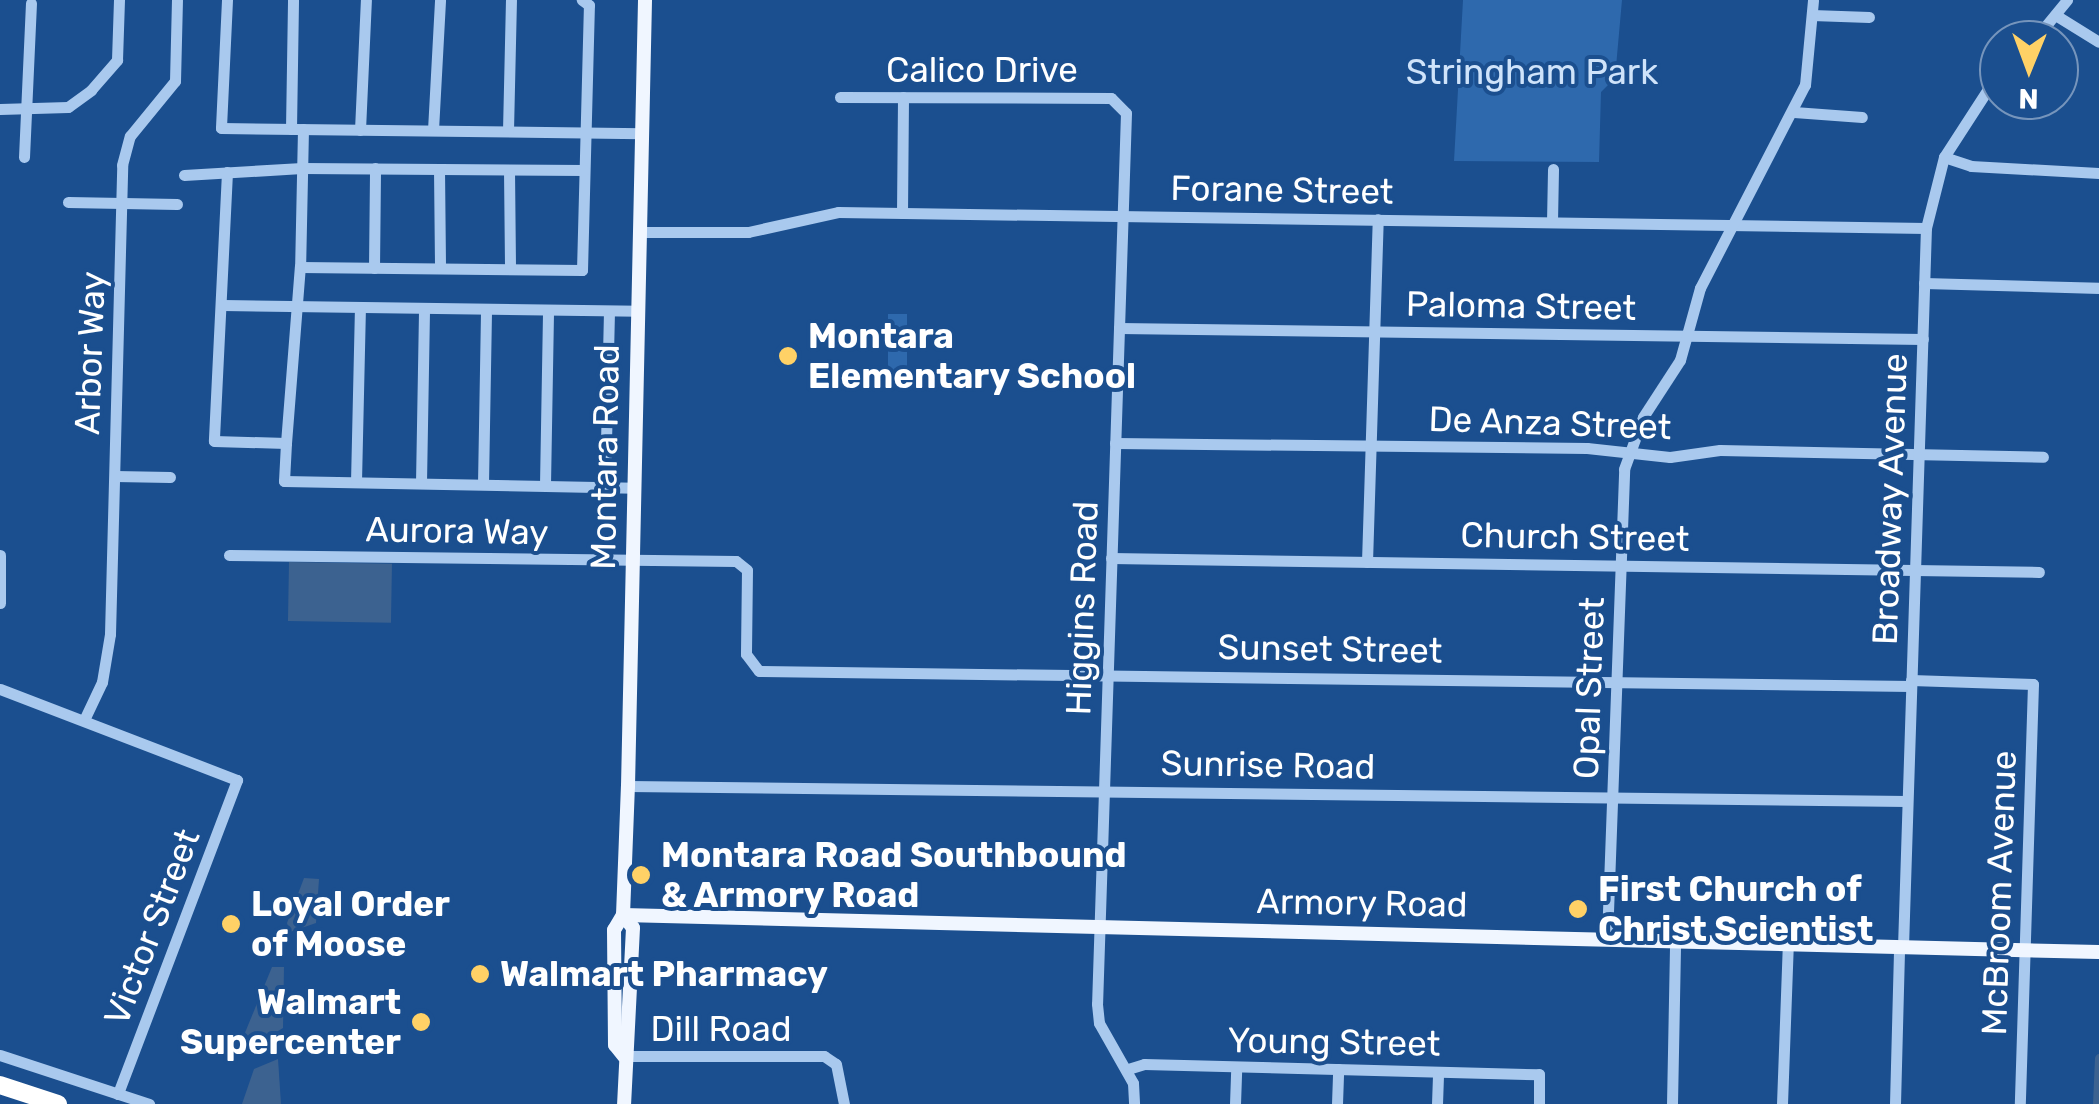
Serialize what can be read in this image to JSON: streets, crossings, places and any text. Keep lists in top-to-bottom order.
{
  "streets": {
    "main road": ["Montara Road", "Armory Road"],
    "street": [
      "Calico Drive",
      "Forane Street",
      "Paloma Street",
      "Arbor Way",
      "De Anza Street",
      "Broadway Avenue",
      "Aurora Way",
      "Church Street",
      "Higgins Road",
      "Sunset Street",
      "Opal Street",
      "Sunrise Road",
      "McBroom Avenue",
      "Victor Street",
      "Dill Road",
      "Young Street"
    ]
  },
  "crossings": [
    ["Calico Drive", "Higgins Road"],
    ["Forane Street", "Montara Road"],
    ["Forane Street", "Broadway Avenue"],
    ["Forane Street", "Higgins Road"],
    ["Forane Street", "Opal Street"],
    ["Paloma Street", "Broadway Avenue"],
    ["Paloma Street", "Higgins Road"],
    ["Paloma Street", "Opal Street"],
    ["Arbor Way", "Victor Street"],
    ["De Anza Street", "Broadway Avenue"],
    ["De Anza Street", "Higgins Road"],
    ["De Anza Street", "Opal Street"],
    ["Montara Road", "Aurora Way"],
    ["Montara Road", "Sunrise Road"],
    ["Montara Road", "Armory Road"],
    ["Montara Road", "Dill Road"],
    ["Broadway Avenue", "Church Street"],
    ["Broadway Avenue", "Sunset Street"],
    ["Broadway Avenue", "Sunrise Road"],
    ["Broadway Avenue", "Armory Road"],
    ["Aurora Way", "Sunset Street"],
    ["Church Street", "Higgins Road"],
    ["Church Street", "Opal Street"],
    ["Higgins Road", "Sunset Street"],
    ["Higgins Road", "Sunrise Road"],
    ["Higgins Road", "Armory Road"],
    ["Higgins Road", "Young Street"],
    ["Sunset Street", "Opal Street"],
    ["Sunset Street", "McBroom Avenue"],
    ["Opal Street", "Sunrise Road"],
    ["Opal Street", "Armory Road"],
    ["McBroom Avenue", "Armory Road"]
  ],
  "parks": ["Stringham Park"],
  "places": [
    "Montara Elementary School",
    "Montara Road Southbound & Armory Road",
    "First Church of Christ Scientist",
    "Loyal Order of Moose",
    "Walmart Pharmacy",
    "Walmart Supercenter"
  ],
  "north": "bottom"
}
